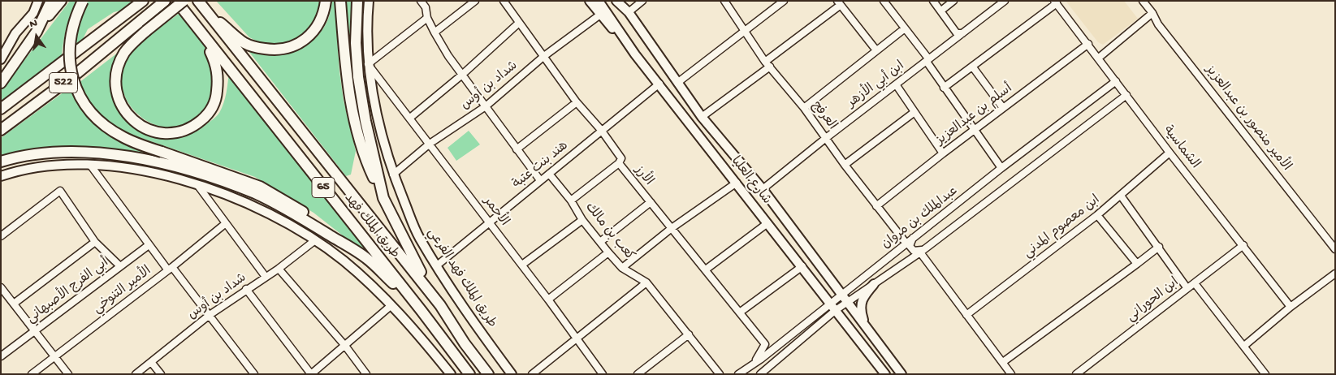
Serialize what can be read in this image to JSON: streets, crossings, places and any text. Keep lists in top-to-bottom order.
{
  "streets": {
    "highway": ["522", "65", "طريق الملك فهد"],
    "main road": ["شارع العليا", "طريق الملك فهد الفرعي"],
    "street": [
      "ابن أبي الأزهر",
      "شداد بن أوس",
      "أسلم بن عبدالعزيز",
      "العرفج",
      "الأمير منصور بن عبدالعزيز",
      "الشماسية",
      "هند بنت عتبة",
      "الأرز",
      "الأحمر",
      "عبدالملك بن مروان",
      "ابن معصوم المدني",
      "كعب بن مالك",
      "الأمير التنوخي",
      "أبي الفرج الأصبهاني",
      "ابن الحوراني"
    ]
  },
  "crossings": [
    ["ابن أبي الأزهر", "العرفج"],
    ["ابن أبي الأزهر", "شارع العليا"],
    ["شداد بن أوس", "الأرز"],
    ["شداد بن أوس", "الأحمر"],
    ["شداد بن أوس", "طريق الملك فهد الفرعي"],
    ["أسلم بن عبدالعزيز", "العرفج"],
    ["أسلم بن عبدالعزيز", "الشماسية"],
    ["العرفج", "عبدالملك بن مروان"],
    ["الشماسية", "عبدالملك بن مروان"],
    ["الشماسية", "ابن معصوم المدني"],
    ["الشماسية", "ابن الحوراني"],
    ["هند بنت عتبة", "الأرز"],
    ["هند بنت عتبة", "شارع العليا"],
    ["هند بنت عتبة", "الأحمر"],
    ["هند بنت عتبة", "كعب بن مالك"],
    ["هند بنت عتبة", "طريق الملك فهد الفرعي"],
    ["الأرز", "عبدالملك بن مروان"],
    ["شارع العليا", "عبدالملك بن مروان"],
    ["الأحمر", "طريق الملك فهد الفرعي"]
  ],
  "north": "top"
}
